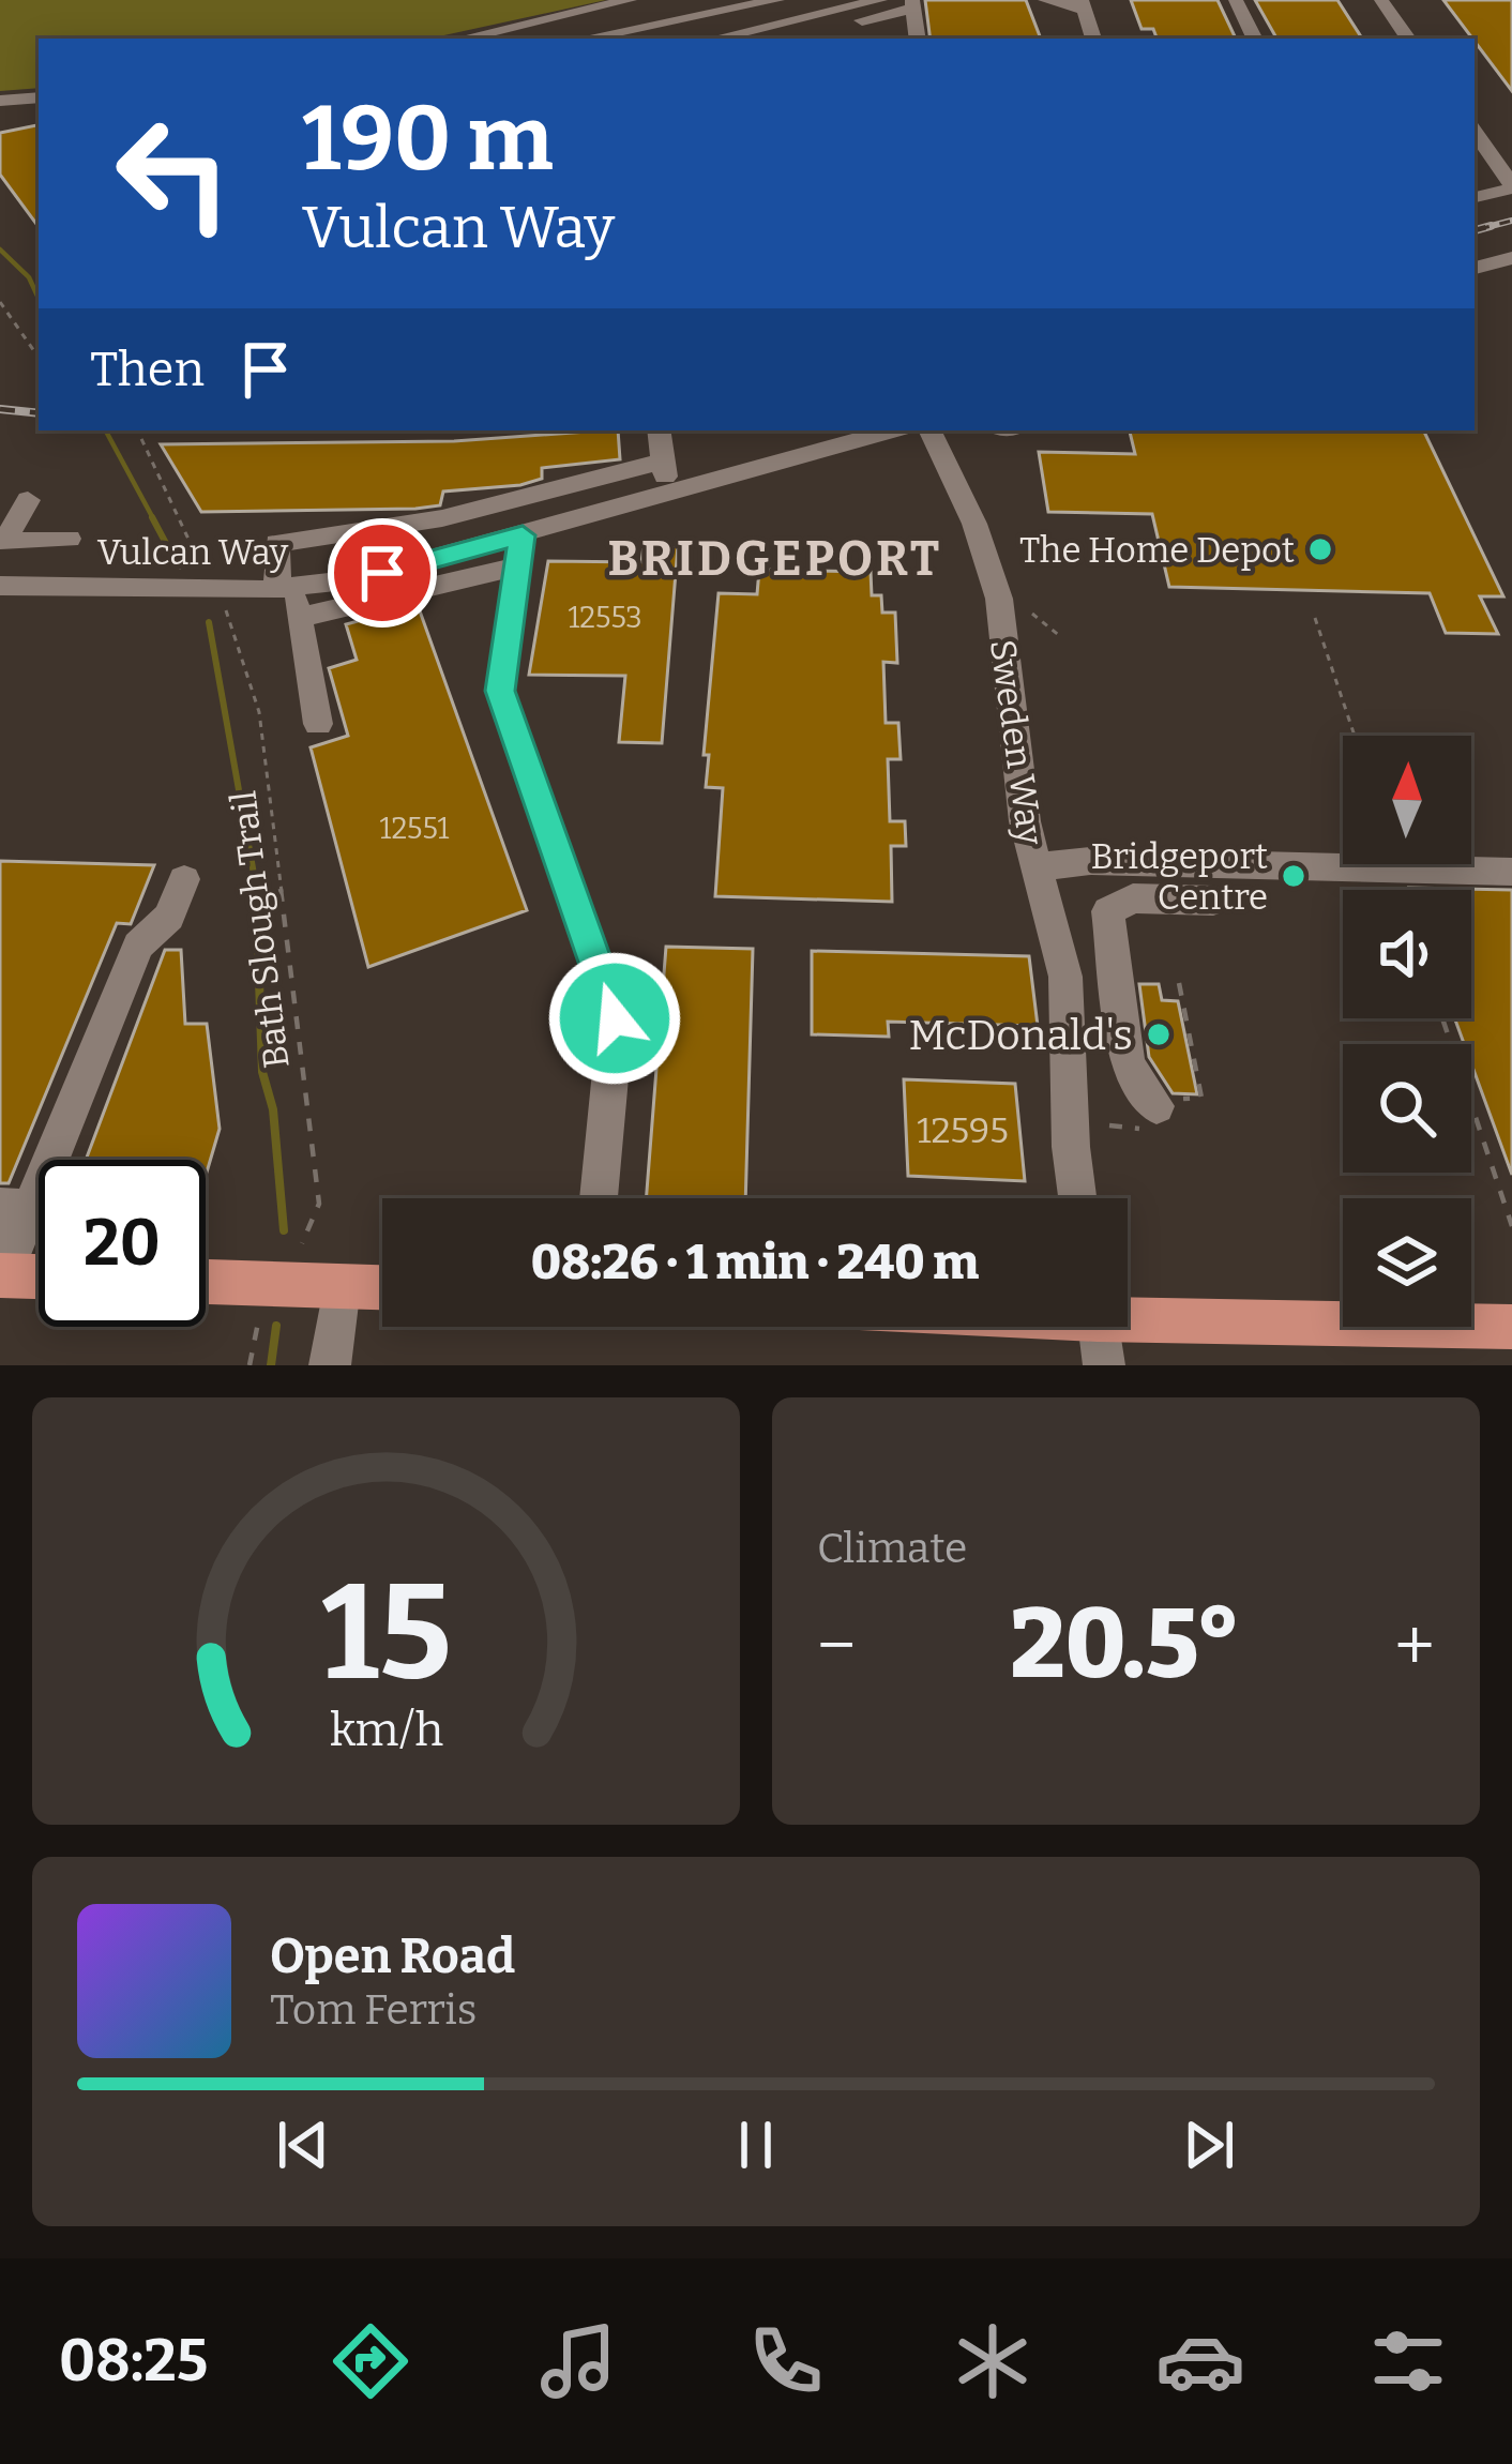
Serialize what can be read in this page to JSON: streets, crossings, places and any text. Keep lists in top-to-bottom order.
{
  "streets": {
    "street": ["Vulcan Way", "Sweden Way"],
    "path": ["Bath Slough Trail"]
  },
  "districts": ["BRIDGEPORT"],
  "places": ["The Home Depot", "Bridgeport Centre", "McDonald's"],
  "house_numbers": ["12553", "12551", "12595"],
  "north": "top",
  "page": {
    "turn": ["190 m", "Vulcan Way"],
    "then": "Then",
    "limit": "20",
    "trip": "08:26 · 1 min · 240 m",
    "tile": "Climate",
    "heat": ["−", "20.5°", "+"],
    "song": ["Open Road", "Tom Ferris"],
    "tabs": "08:25",
    "gauge": ["15", "km/h"]
  }
}
